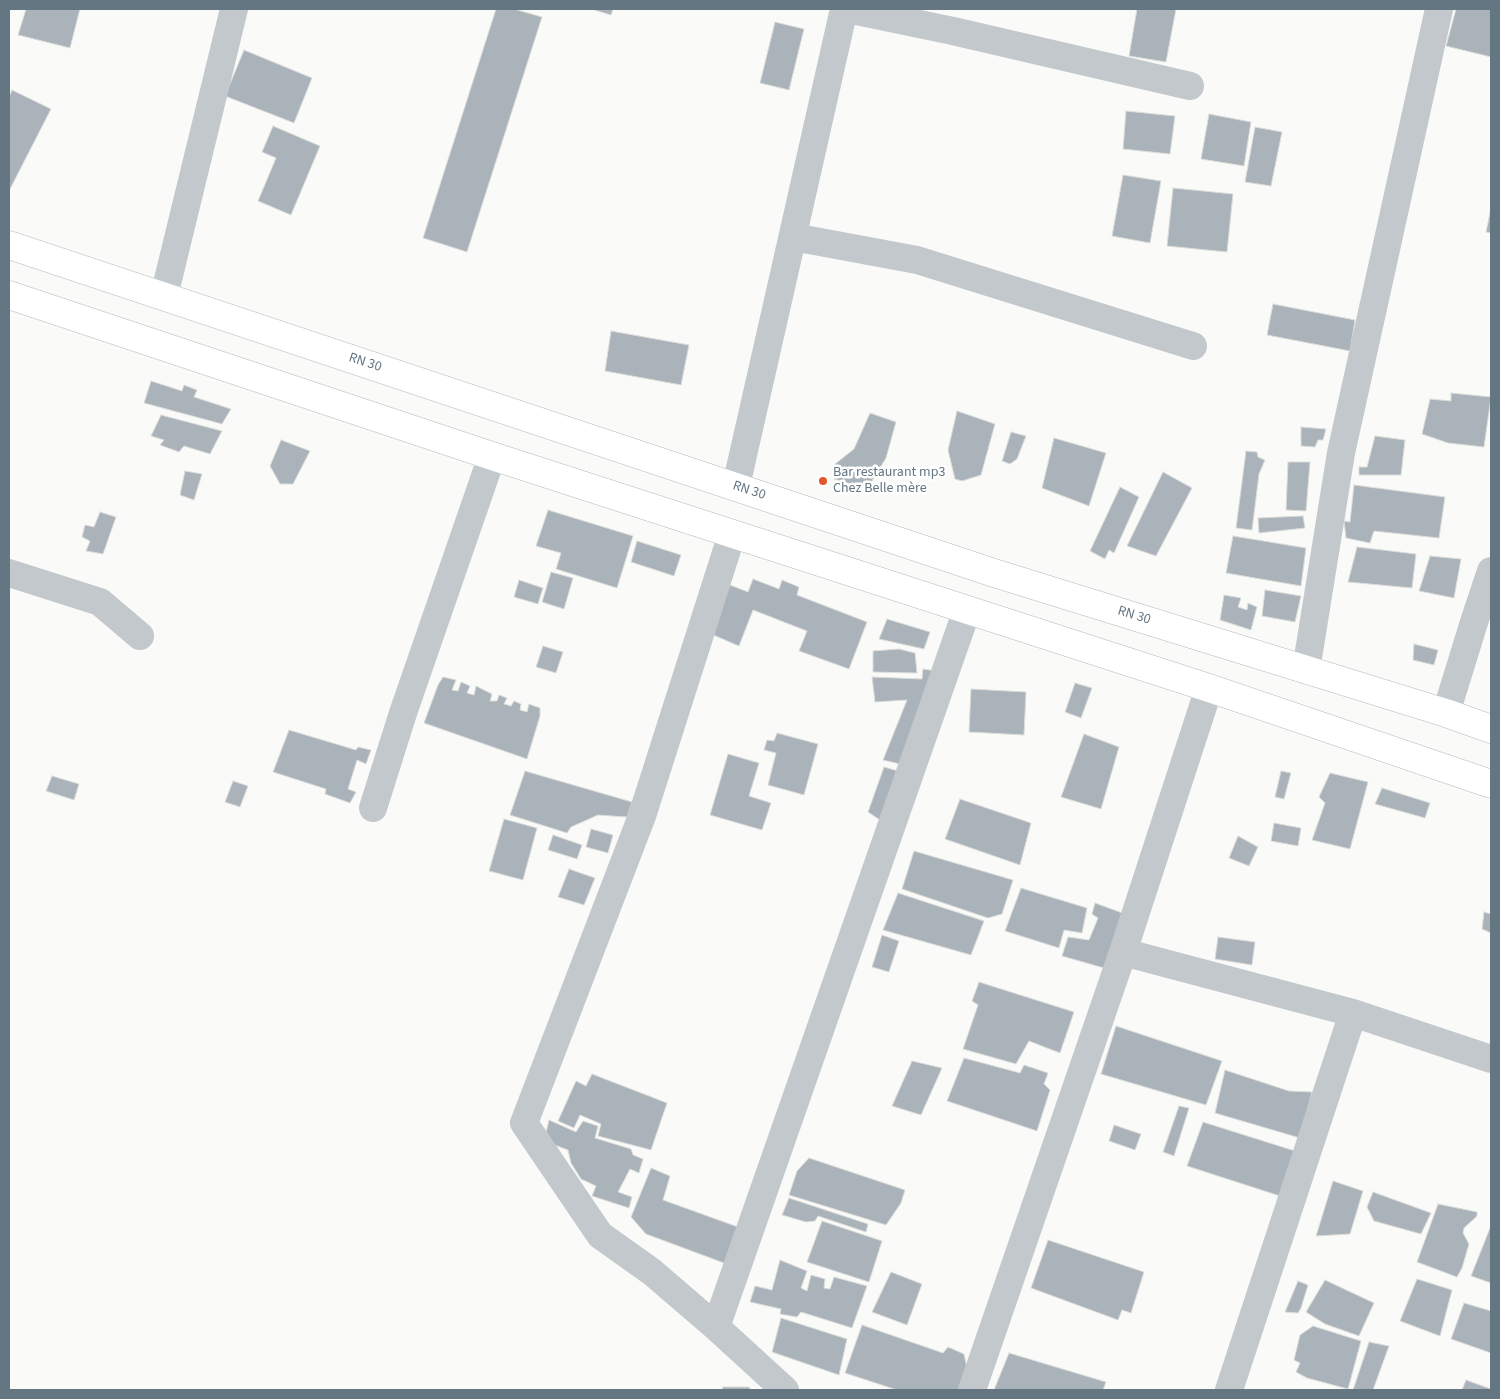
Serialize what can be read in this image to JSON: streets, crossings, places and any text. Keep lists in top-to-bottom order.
{
  "streets": {
    "main road": ["RN 30"]
  },
  "places": ["Bar restaurant mp3 Chez Belle mère"]
}
